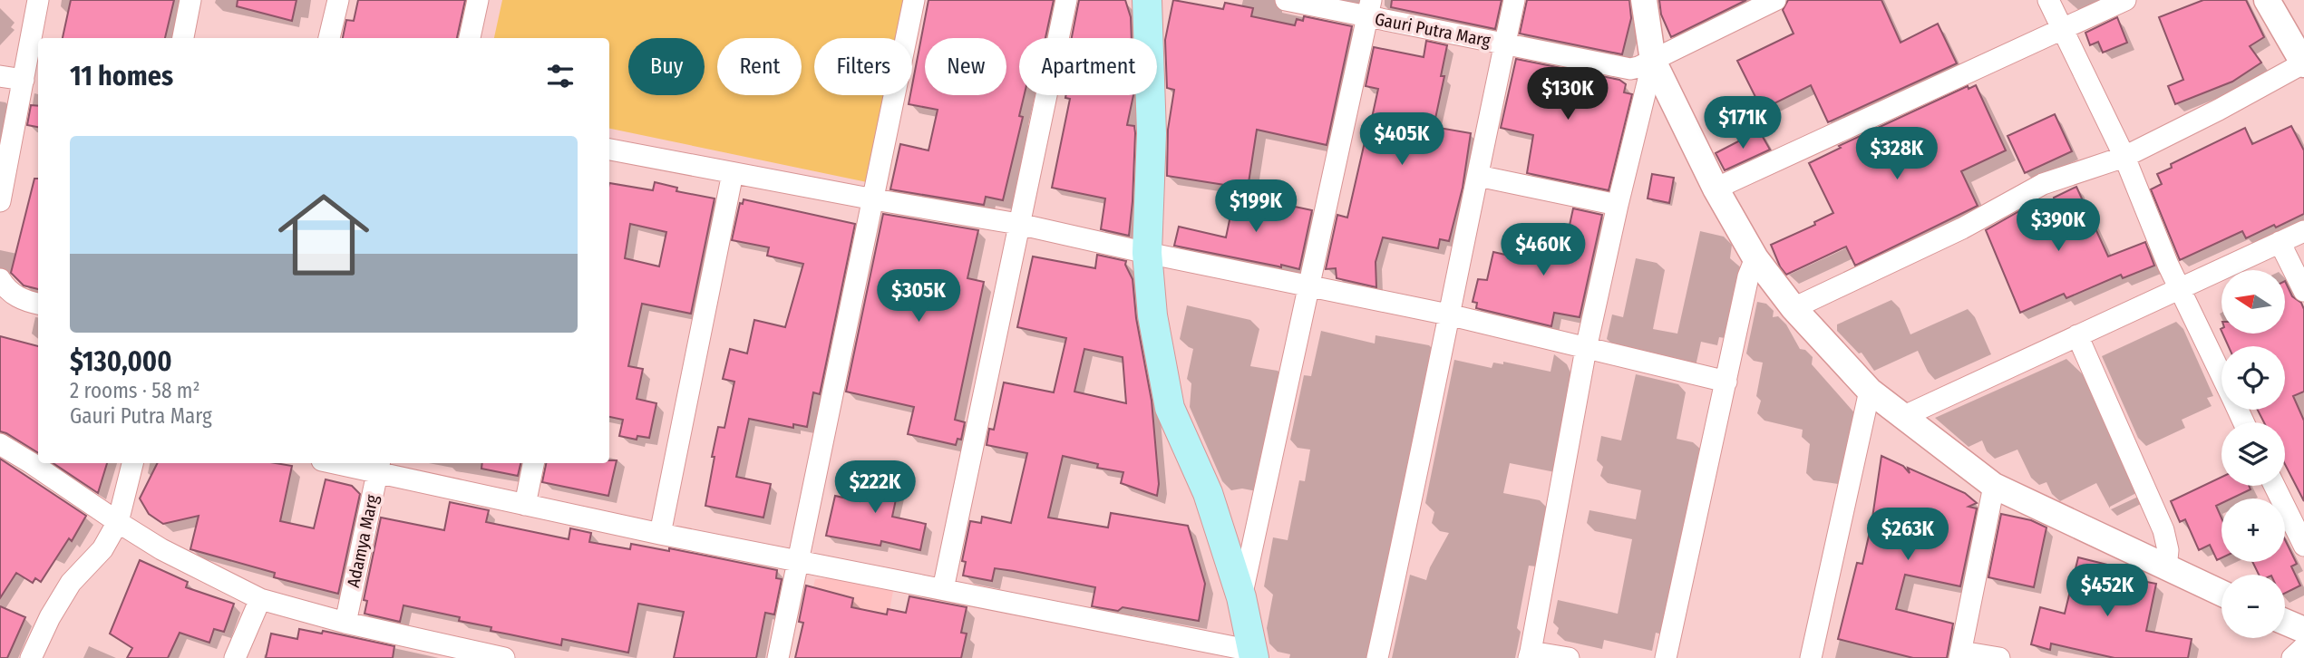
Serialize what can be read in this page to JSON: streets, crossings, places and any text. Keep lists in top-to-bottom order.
{
  "streets": {
    "street": ["Gauri Putra Marg", "Adamya Marg"]
  },
  "north": "left",
  "page": {
    "chip": [
      "Buy",
      "Rent",
      "Filters",
      "New",
      "Apartment"
    ],
    "heading": "11 homes",
    "price": [
      "$130K",
      "$171K",
      "$405K",
      "$328K",
      "$199K",
      "$390K",
      "$460K",
      "$305K",
      "$222K",
      "$263K",
      "$452K"
    ],
    "list": [
      {
        "name": "$130,000",
        "note": "2 rooms · 58 m² · Gauri Putra Marg"
      }
    ],
    "map_buttons": ["+", "−"]
  }
}
